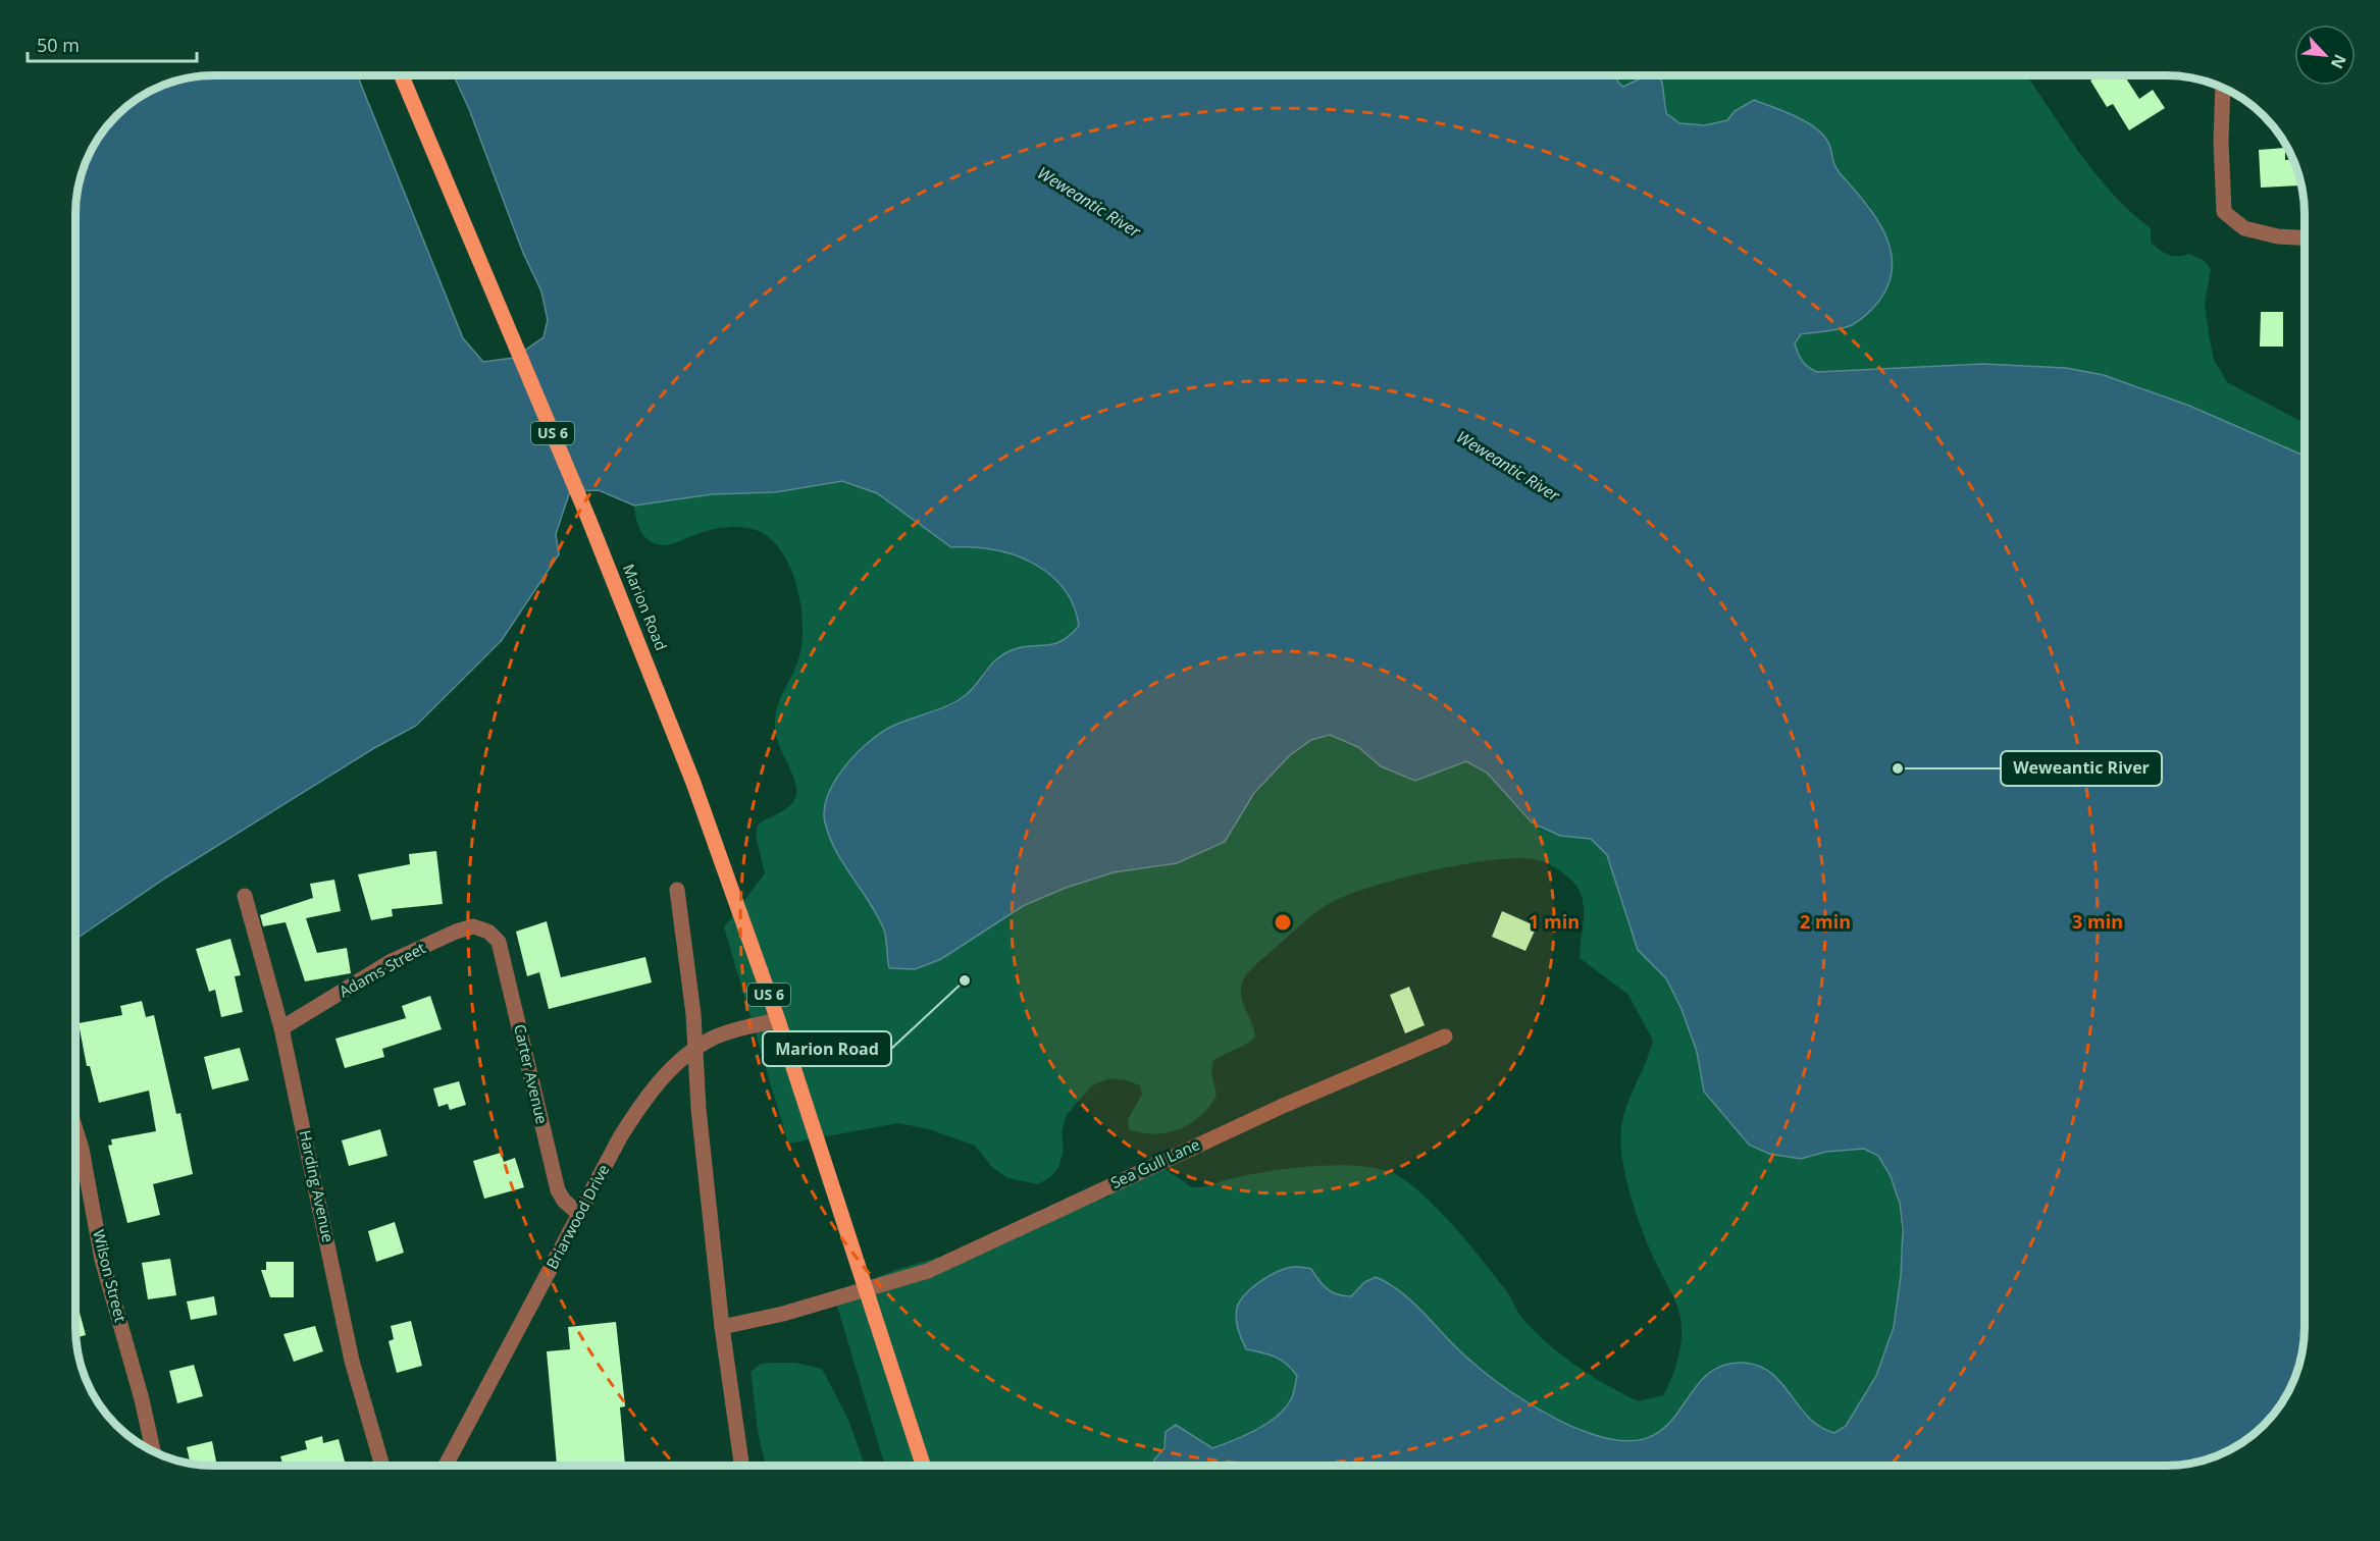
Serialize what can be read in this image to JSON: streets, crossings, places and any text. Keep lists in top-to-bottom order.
{
  "streets": {
    "main road": ["US 6", "Marion Road"],
    "street": [
      "Adams Street",
      "Carter Avenue",
      "Sea Gull Lane",
      "Harding Avenue",
      "Briarwood Drive",
      "Wilson Street"
    ]
  },
  "crossings": [
    ["Marion Road", "Sea Gull Lane"],
    ["Marion Road", "Briarwood Drive"],
    ["Adams Street", "Carter Avenue"],
    ["Adams Street", "Harding Avenue"],
    ["Carter Avenue", "Briarwood Drive"]
  ],
  "water": ["Weweantic River"],
  "places": ["Weweantic River", "Marion Road"],
  "scale_bar": "50 m",
  "north": "bottom right",
  "rings": ["1 min", "2 min", "3 min"]
}
